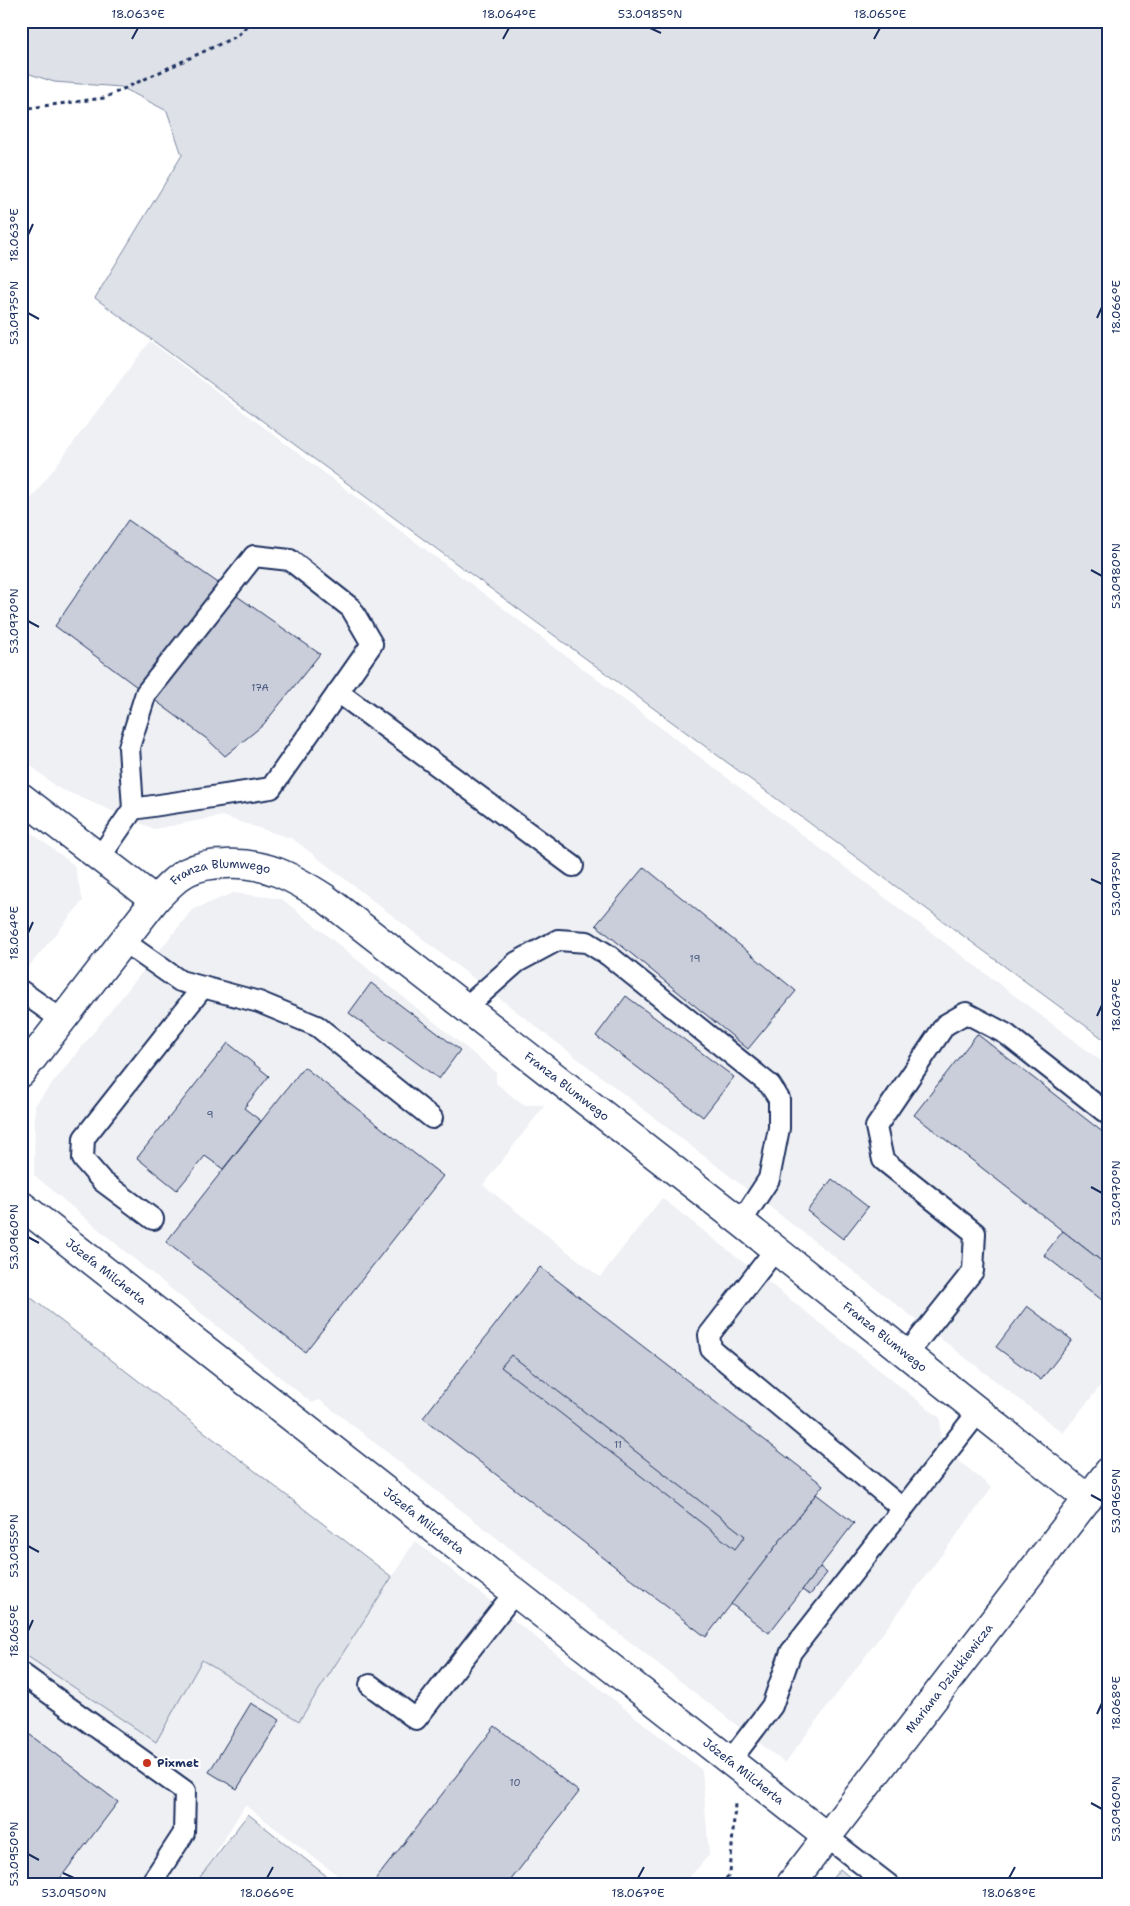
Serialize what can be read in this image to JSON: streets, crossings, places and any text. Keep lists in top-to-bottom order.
{
  "streets": {
    "street": ["Franza Blumwego", "Józefa Milcherta", "Mariana Dziatkiewicza"]
  },
  "crossings": [
    ["Franza Blumwego", "Mariana Dziatkiewicza"],
    ["Józefa Milcherta", "Mariana Dziatkiewicza"]
  ],
  "places": ["Pixmet"],
  "house_numbers": [
    "17A",
    "19",
    "9",
    "11",
    "10"
  ],
  "coordinates": [
    "18.063°E",
    "18.064°E",
    "53.0985°N",
    "18.065°E",
    "18.066°E",
    "53.0975°N",
    "53.0980°N",
    "53.0970°N",
    "18.067°E",
    "53.0960°N",
    "53.0965°N",
    "53.0955°N",
    "18.068°E",
    "53.0950°N"
  ]
}
